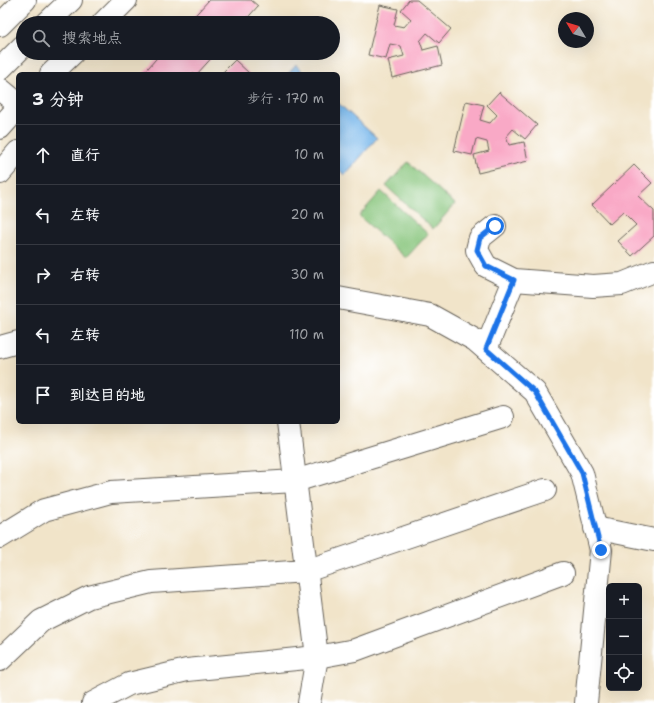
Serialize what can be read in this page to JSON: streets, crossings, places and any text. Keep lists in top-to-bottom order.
{
  "north": "top left",
  "page": {
    "search": "搜索地点",
    "heading": ["3 分钟", "步行 · 170 m"],
    "list": [
      ["直行", "10 m"],
      ["左转", "20 m"],
      ["右转", "30 m"],
      ["左转", "110 m"],
      "到达目的地"
    ],
    "map_buttons": ["+", "−"]
  }
}
